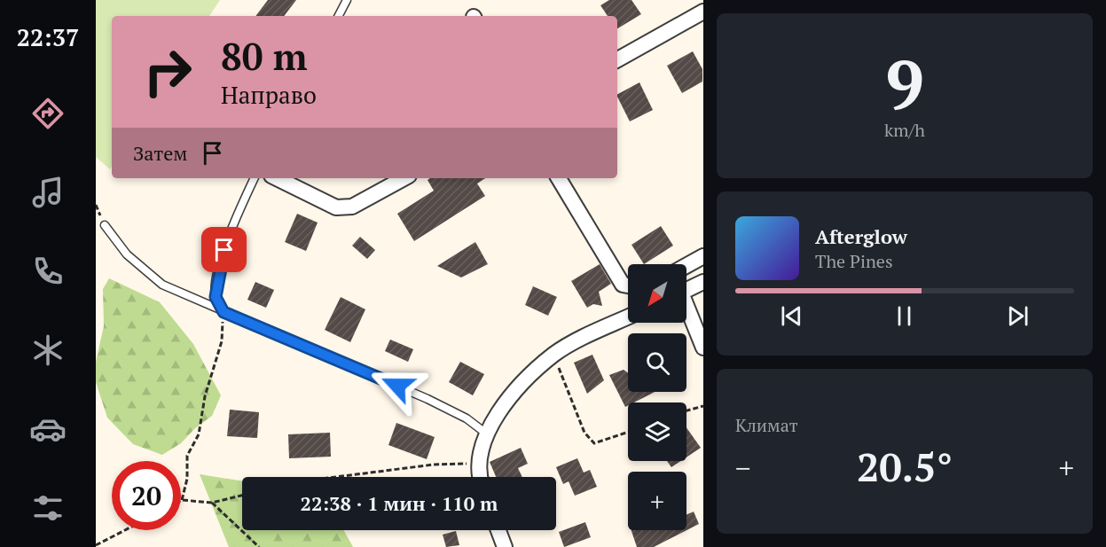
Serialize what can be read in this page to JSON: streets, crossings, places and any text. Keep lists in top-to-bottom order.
{
  "north": "bottom left",
  "page": {
    "tabs": "22:37",
    "tile": [
      ["9", "km/h"],
      "Климат"
    ],
    "turn": ["80 m", "Направо"],
    "then": "Затем",
    "song": ["Afterglow", "The Pines"],
    "map_buttons": "+",
    "heat": ["−", "20.5°", "+"],
    "limit": "20",
    "trip": "22:38 · 1 мин · 110 m"
  }
}
